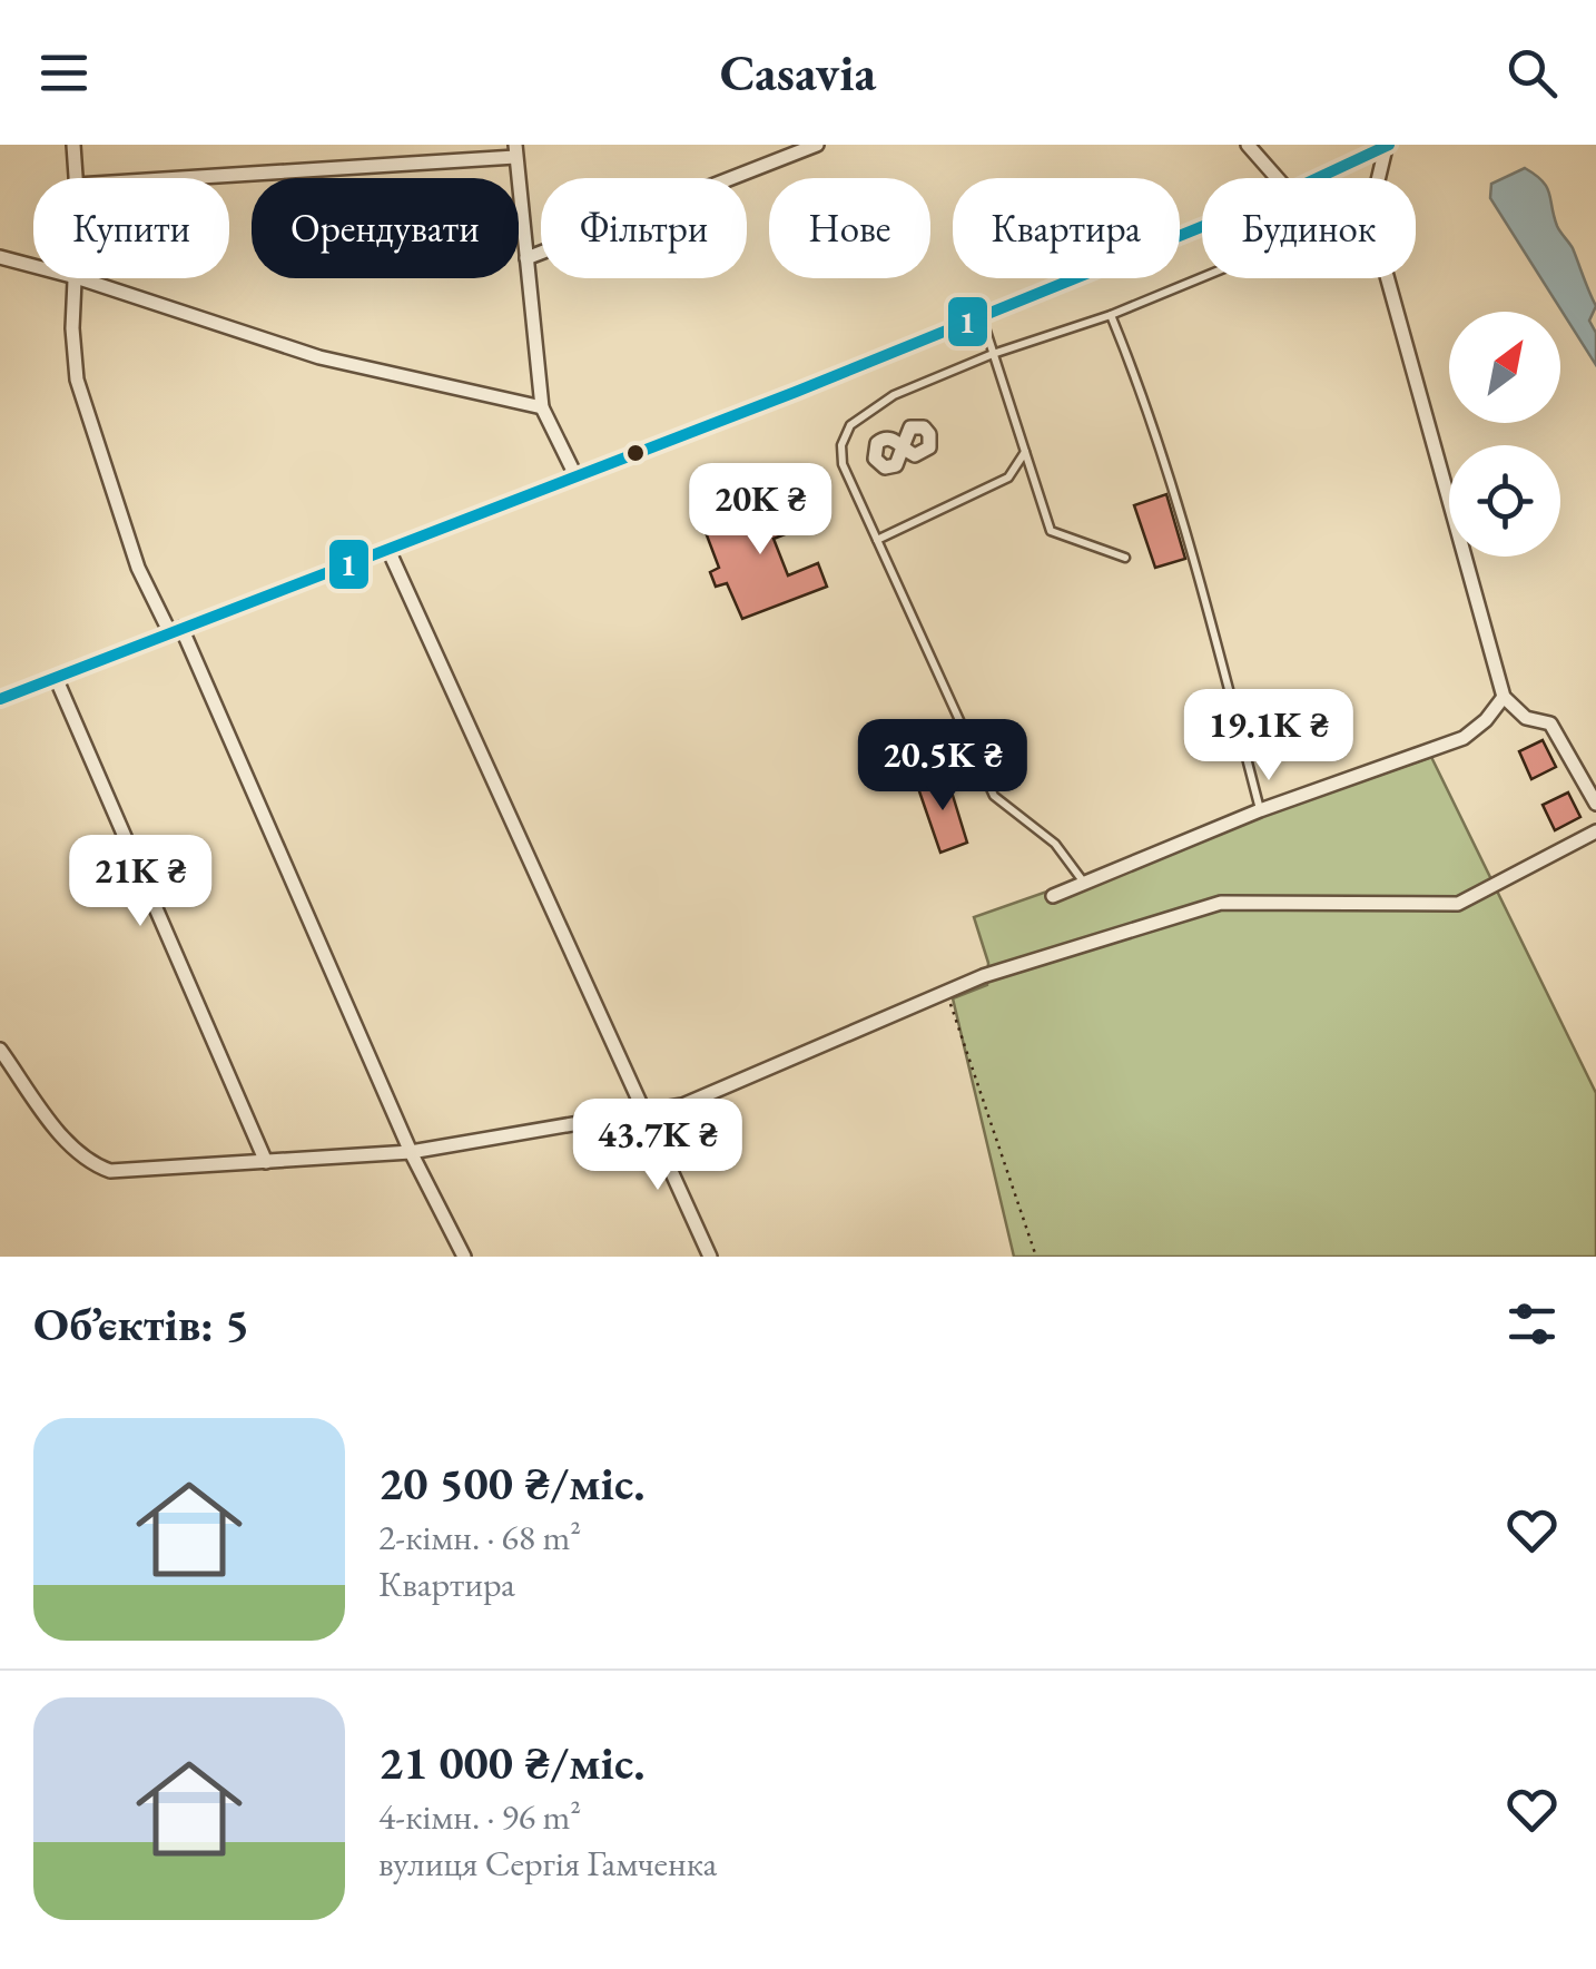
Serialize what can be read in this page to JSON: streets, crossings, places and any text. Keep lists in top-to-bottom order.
{
  "lines": ["transit line 1"],
  "north": "top right",
  "page": {
    "header": "Casavia",
    "chip": [
      "Купити",
      "Орендувати",
      "Фільтри",
      "Нове",
      "Квартира",
      "Будинок"
    ],
    "price": [
      "20K ₴",
      "19.1K ₴",
      "20.5K ₴",
      "21K ₴",
      "43.7K ₴"
    ],
    "heading": "Об’єктів: 5",
    "list": [
      {
        "name": "20 500 ₴/міс.",
        "note": "2-кімн. · 68 m² · Квартира"
      },
      {
        "name": "21 000 ₴/міс.",
        "note": "4-кімн. · 96 m² · вулиця Сергія Гамченка"
      }
    ]
  }
}
